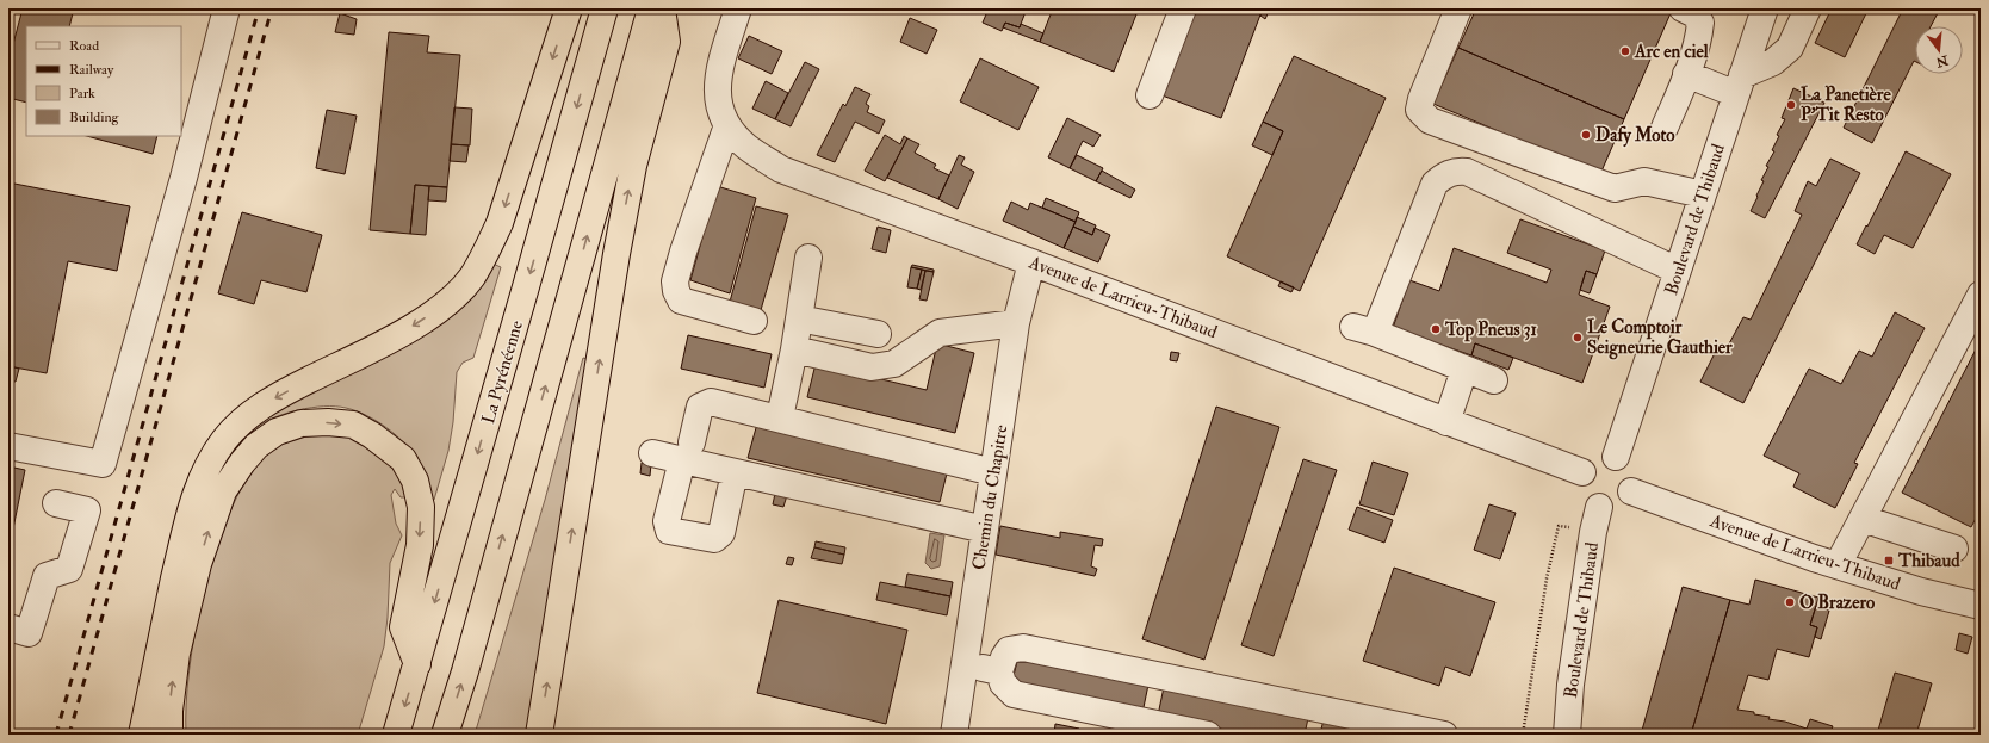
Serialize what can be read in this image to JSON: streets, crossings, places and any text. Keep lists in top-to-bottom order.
{
  "streets": {
    "highway": ["La Pyrénéenne"],
    "street": ["Boulevard de Thibaud", "Avenue de Larrieu-Thibaud", "Chemin du Chapitre"]
  },
  "crossings": [
    ["Boulevard de Thibaud", "Avenue de Larrieu-Thibaud"],
    ["Avenue de Larrieu-Thibaud", "Chemin du Chapitre"]
  ],
  "places": {
    "other": [
      "Arc en ciel",
      "La Panetière P'Tit Resto",
      "Dafy Moto",
      "Top Pneus 31",
      "Le Comptoir Seigneurie Gauthier",
      "O Brazero"
    ],
    "transit": ["Thibaud"]
  },
  "legend": [
    "Road",
    "Railway",
    "Park",
    "Building"
  ],
  "north": "bottom"
}
